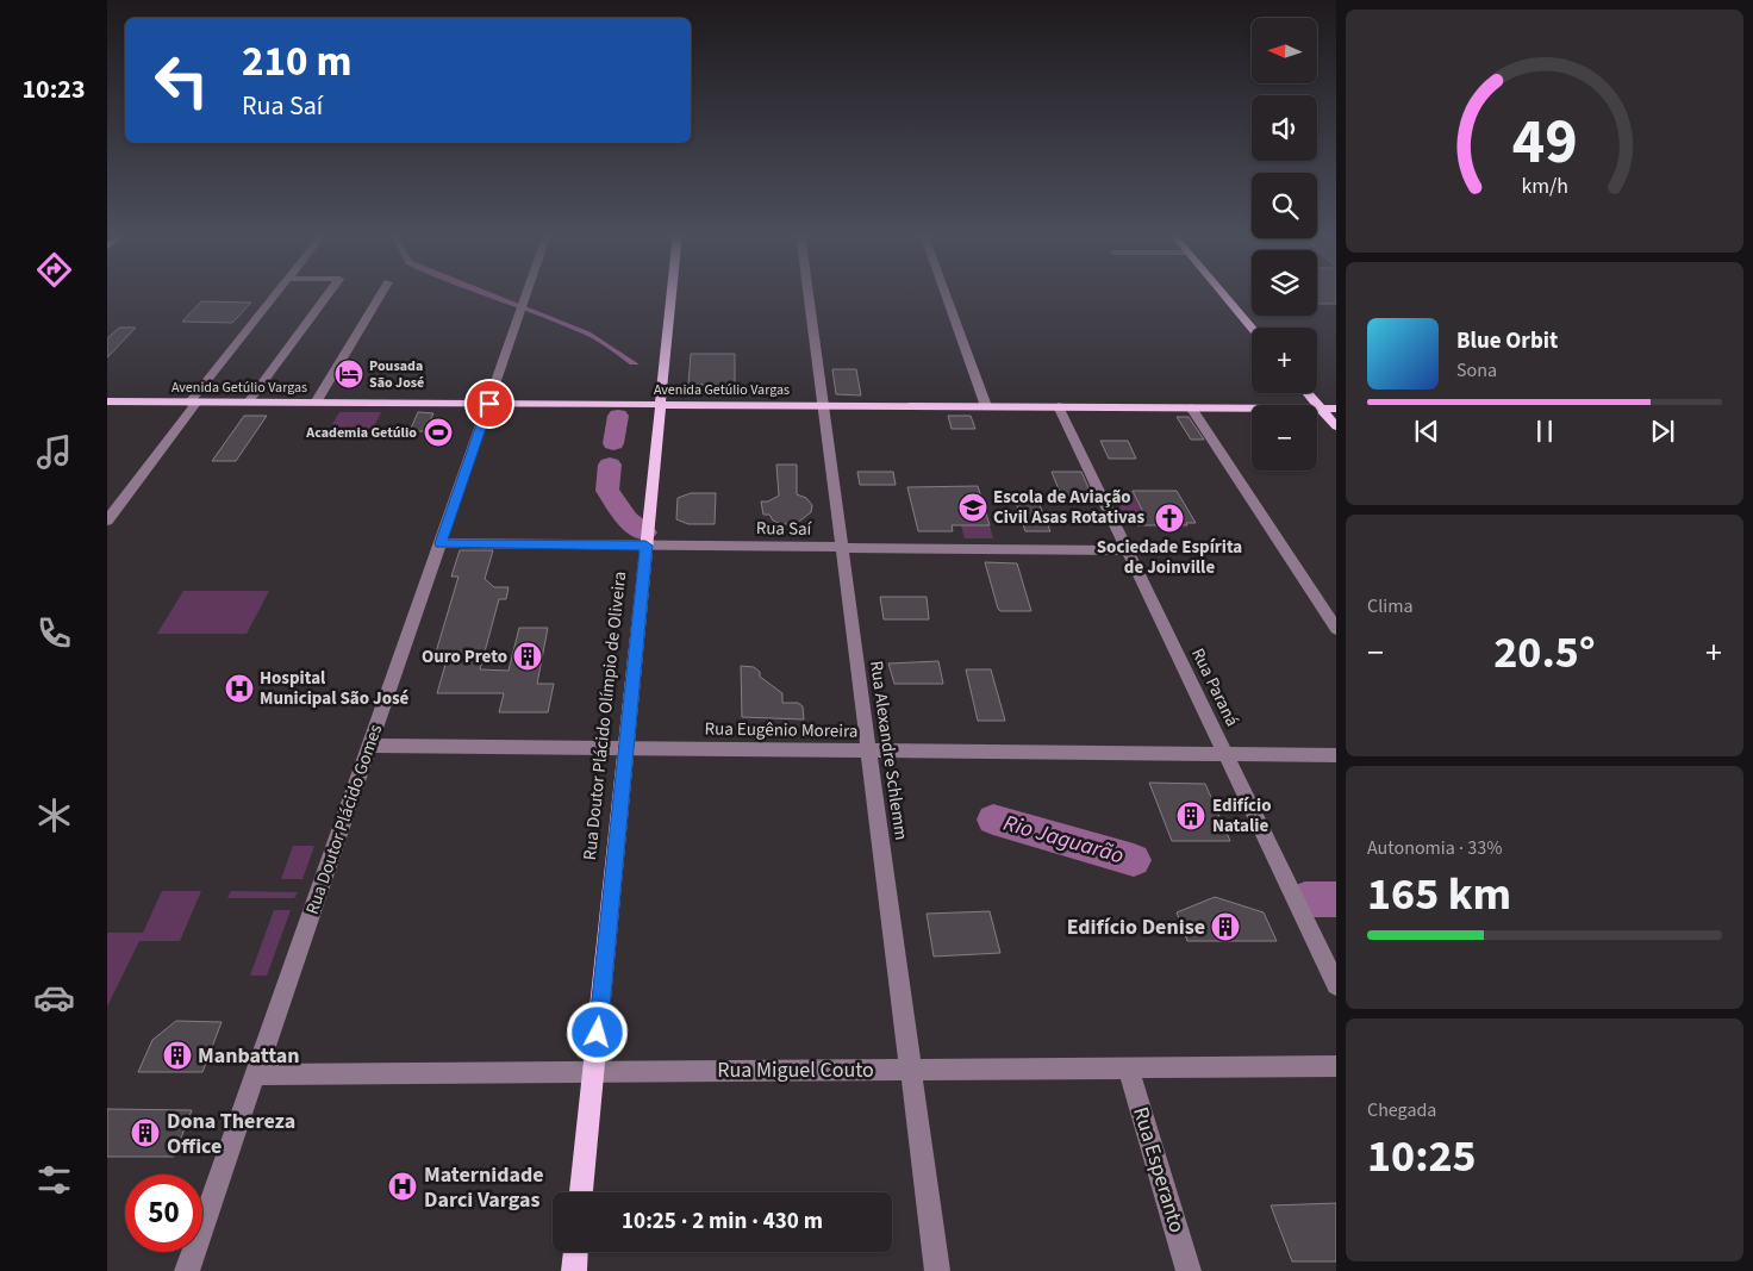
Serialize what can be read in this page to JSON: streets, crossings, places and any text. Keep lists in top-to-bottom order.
{
  "streets": {
    "main road": ["Avenida Getúlio Vargas", "Rua Doutor Plácido Olímpio de Oliveira"],
    "street": [
      "Rua Saí",
      "Rua Paraná",
      "Rua Eugênio Moreira",
      "Rua Alexandre Schlemm",
      "Rua Doutor Plácido Gomes",
      "Rua Miguel Couto",
      "Rua Esperanto"
    ]
  },
  "crossings": [
    ["Avenida Getúlio Vargas", "Rua Paraná"],
    ["Avenida Getúlio Vargas", "Rua Doutor Plácido Olímpio de Oliveira"],
    ["Avenida Getúlio Vargas", "Rua Alexandre Schlemm"],
    ["Avenida Getúlio Vargas", "Rua Doutor Plácido Gomes"],
    ["Rua Saí", "Rua Paraná"],
    ["Rua Saí", "Rua Doutor Plácido Olímpio de Oliveira"],
    ["Rua Saí", "Rua Alexandre Schlemm"],
    ["Rua Saí", "Rua Doutor Plácido Gomes"],
    ["Rua Paraná", "Rua Eugênio Moreira"],
    ["Rua Doutor Plácido Olímpio de Oliveira", "Rua Eugênio Moreira"],
    ["Rua Doutor Plácido Olímpio de Oliveira", "Rua Miguel Couto"],
    ["Rua Eugênio Moreira", "Rua Alexandre Schlemm"],
    ["Rua Eugênio Moreira", "Rua Doutor Plácido Gomes"],
    ["Rua Alexandre Schlemm", "Rua Miguel Couto"],
    ["Rua Doutor Plácido Gomes", "Rua Miguel Couto"],
    ["Rua Miguel Couto", "Rua Esperanto"]
  ],
  "water": ["Rio Jaguarão"],
  "places": {
    "hotel": ["Pousada São José"],
    "sports": ["Academia Getúlio"],
    "school or university": ["Escola de Aviação Civil Asas Rotativas"],
    "church": ["Sociedade Espírita de Joinville"],
    "building": [
      "Ouro Preto",
      "Edifício Natalie",
      "Edifício Denise",
      "Manbattan",
      "Dona Thereza Office"
    ],
    "hospital": ["Hospital Municipal São José", "Maternidade Darci Vargas"]
  },
  "north": "left",
  "page": {
    "tabs": "10:23",
    "map_buttons": ["+", "−"],
    "turn": ["210 m", "Rua Saí"],
    "song": ["Blue Orbit", "Sona"],
    "tile": [
      "Clima",
      ["Autonomia · 33%", "165 km"],
      ["Chegada", "10:25"]
    ],
    "heat": ["−", "20.5°", "+"],
    "limit": "50",
    "trip": "10:25 · 2 min · 430 m",
    "gauge": ["49", "km/h"]
  }
}
